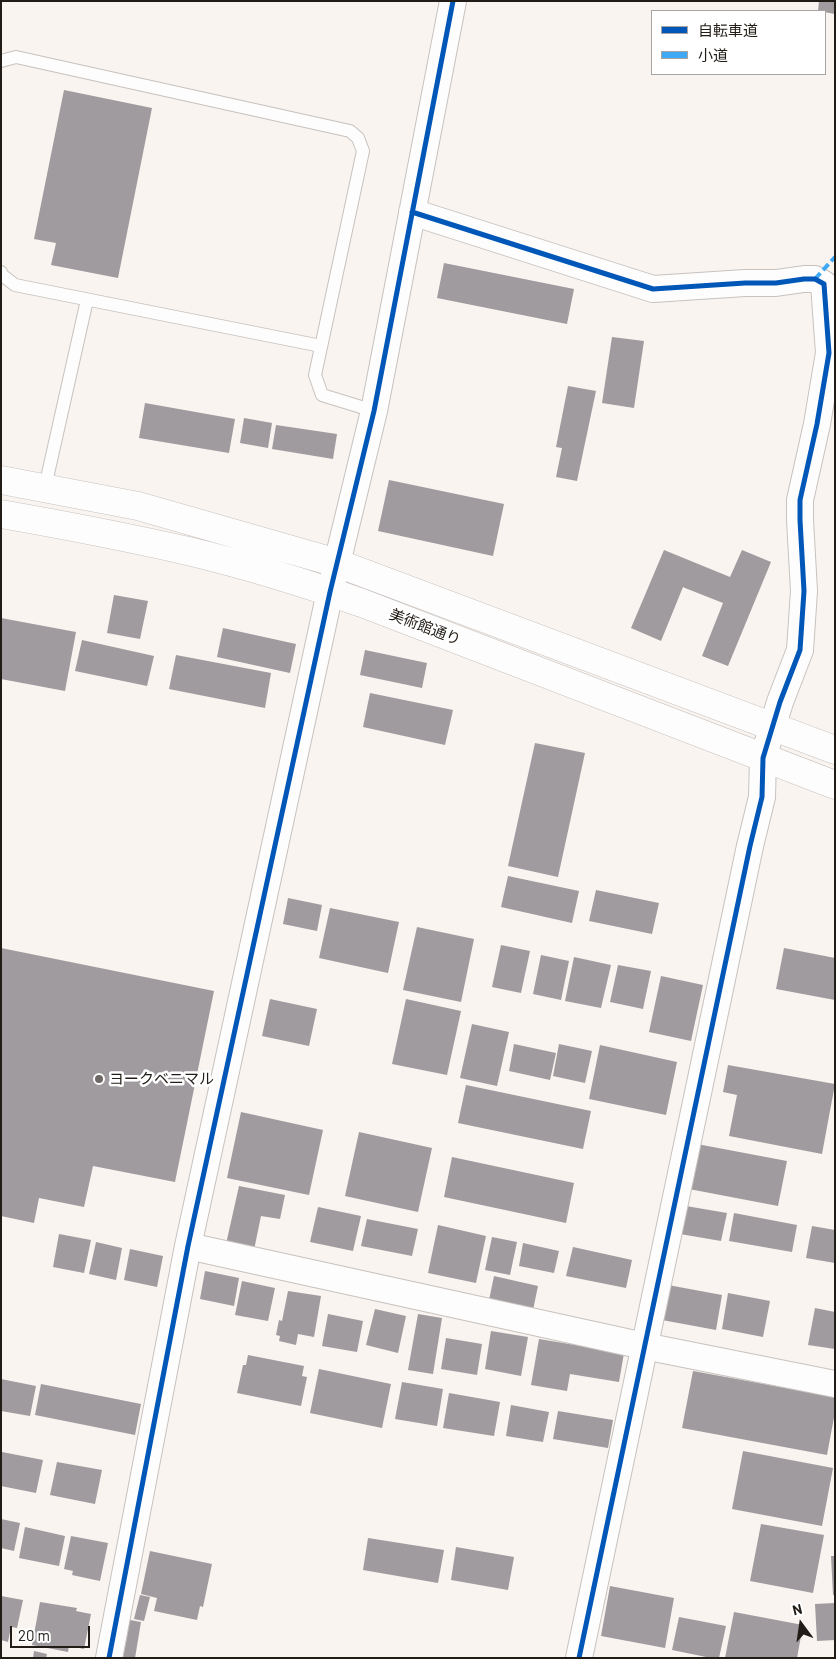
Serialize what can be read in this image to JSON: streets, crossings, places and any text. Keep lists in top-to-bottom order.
{
  "streets": {
    "street": ["美術館通り"]
  },
  "places": ["ヨークベニマル"],
  "legend": ["自転車道", "小道"],
  "scale_bar": "20 m",
  "north": "top"
}
